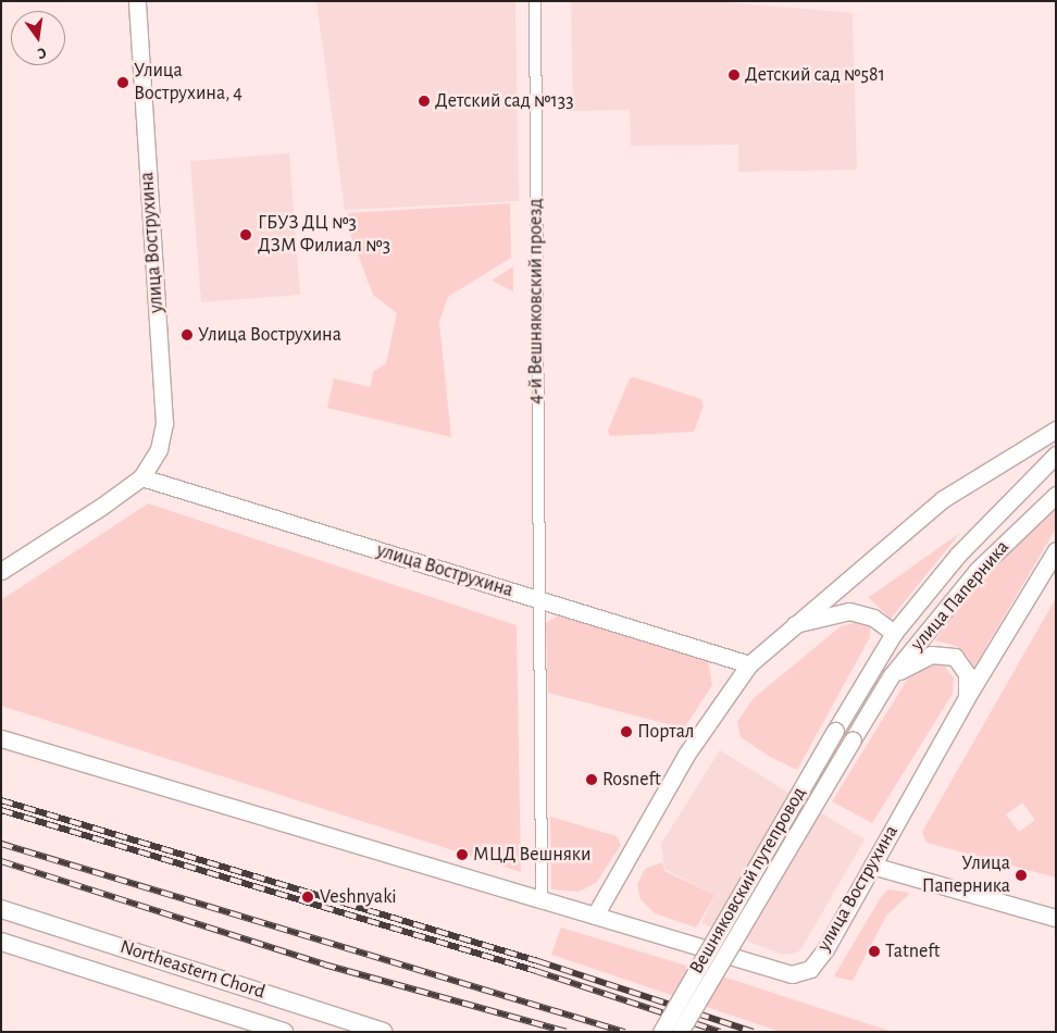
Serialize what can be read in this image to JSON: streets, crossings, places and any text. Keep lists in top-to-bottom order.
{
  "streets": {
    "main road": ["Northeastern Chord"],
    "street": [
      "улица Вострухина",
      "4-й Вешняковский проезд",
      "улица Паперника",
      "Вешняковский путепровод"
    ]
  },
  "crossings": [
    ["улица Вострухина", "4-й Вешняковский проезд"],
    ["улица Вострухина", "улица Паперника"],
    ["улица Паперника", "Вешняковский путепровод"]
  ],
  "places": [
    "Детский сад №581",
    "Улица Вострухина, 4",
    "Детский сад №133",
    "ГБУЗ ДЦ №3 ДЗМ Филиал №3",
    "Улица Вострухина",
    "Портал",
    "Rosneft",
    "МЦД Вешняки",
    "Улица Паперника",
    "Veshnyaki",
    "Tatneft"
  ],
  "north": "bottom"
}
